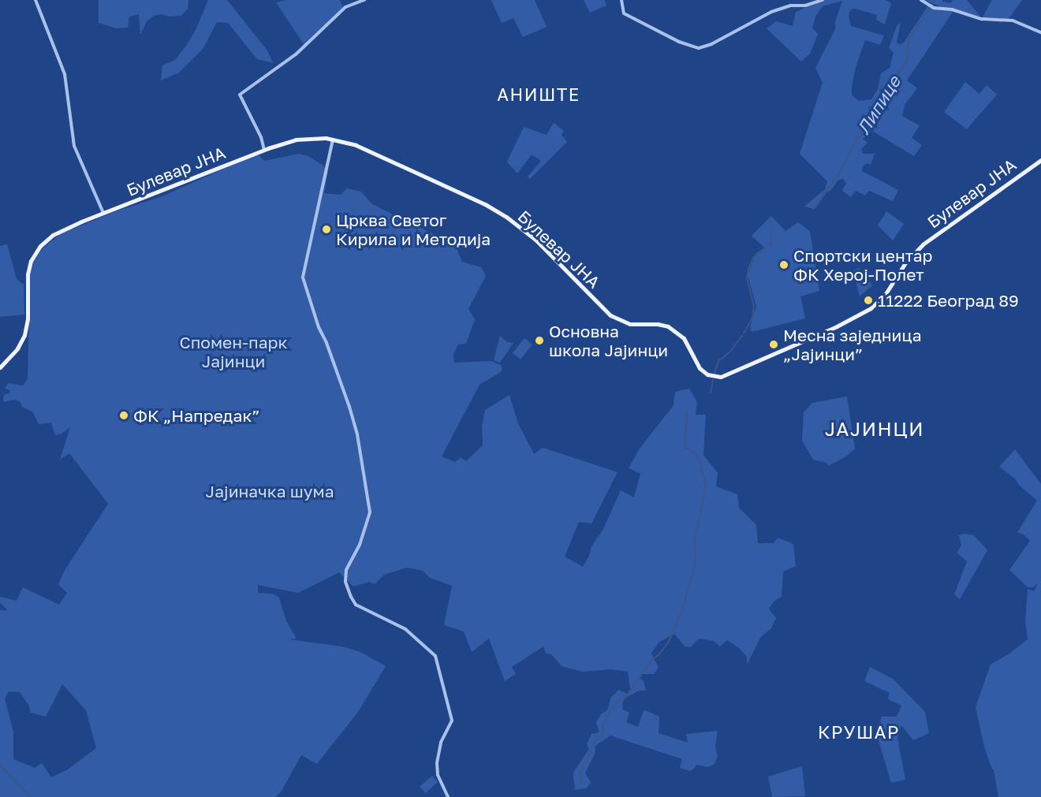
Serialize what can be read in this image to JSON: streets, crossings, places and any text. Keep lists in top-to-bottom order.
{
  "streets": {
    "main road": ["Булевар ЈНА"]
  },
  "districts": ["АНИШТЕ", "ЈАЈИНЦИ", "КРУШАР"],
  "water": ["Липице"],
  "parks": ["Спомен-парк Јајинци", "Јајиначка шума"],
  "places": [
    "Црква Светог Кирила и Методија",
    "Спортски центар ФК Херој-Полет",
    "11222 Београд 89",
    "Основна школа Јајинци",
    "Месна заједница „Јајинци”",
    "ФК „Напредак”"
  ]
}
